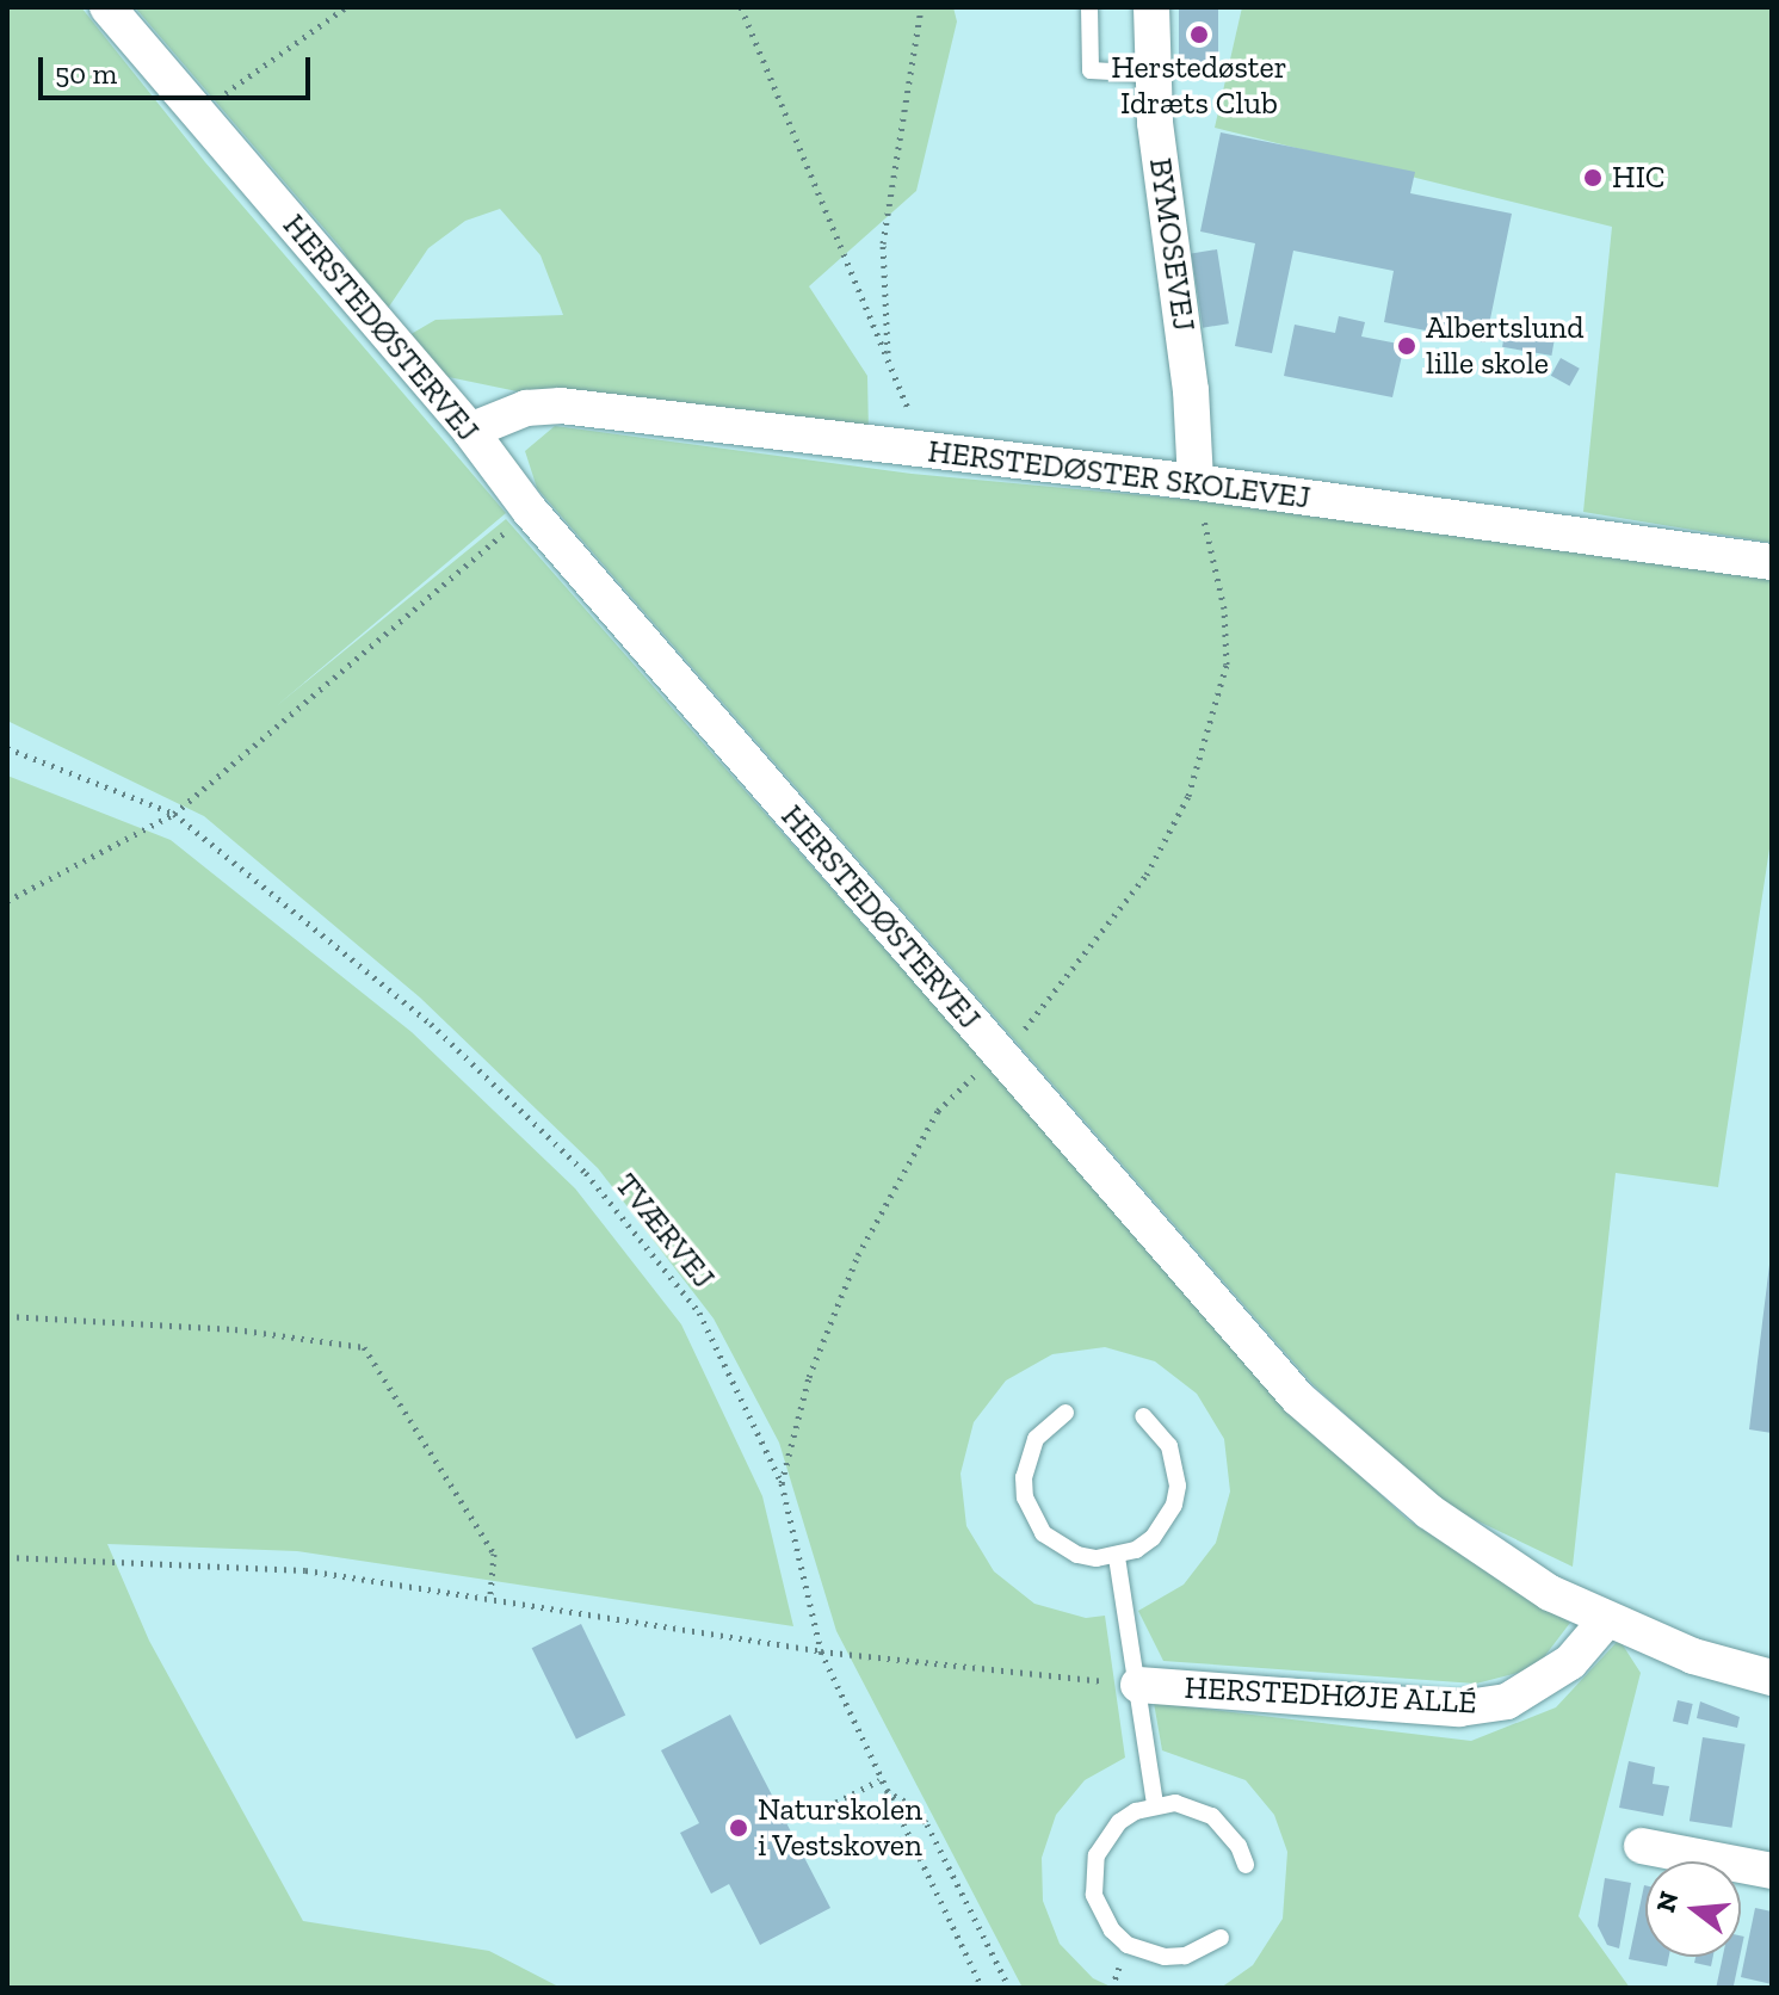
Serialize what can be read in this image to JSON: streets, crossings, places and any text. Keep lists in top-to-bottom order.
{
  "streets": {
    "street": [
      "BYMOSEVEJ",
      "HERSTEDØSTERVEJ",
      "HERSTEDØSTER SKOLEVEJ",
      "HERSTEDHØJE ALLÉ"
    ],
    "path": ["TVÆRVEJ"]
  },
  "crossings": [
    ["BYMOSEVEJ", "HERSTEDØSTER SKOLEVEJ"],
    ["HERSTEDØSTERVEJ", "HERSTEDØSTER SKOLEVEJ"],
    ["HERSTEDØSTERVEJ", "HERSTEDHØJE ALLÉ"]
  ],
  "places": [
    "Herstedøster Idræts Club",
    "HIC",
    "Albertslund lille skole",
    "Naturskolen i Vestskoven"
  ],
  "scale_bar": "50 m",
  "north": "left"
}
